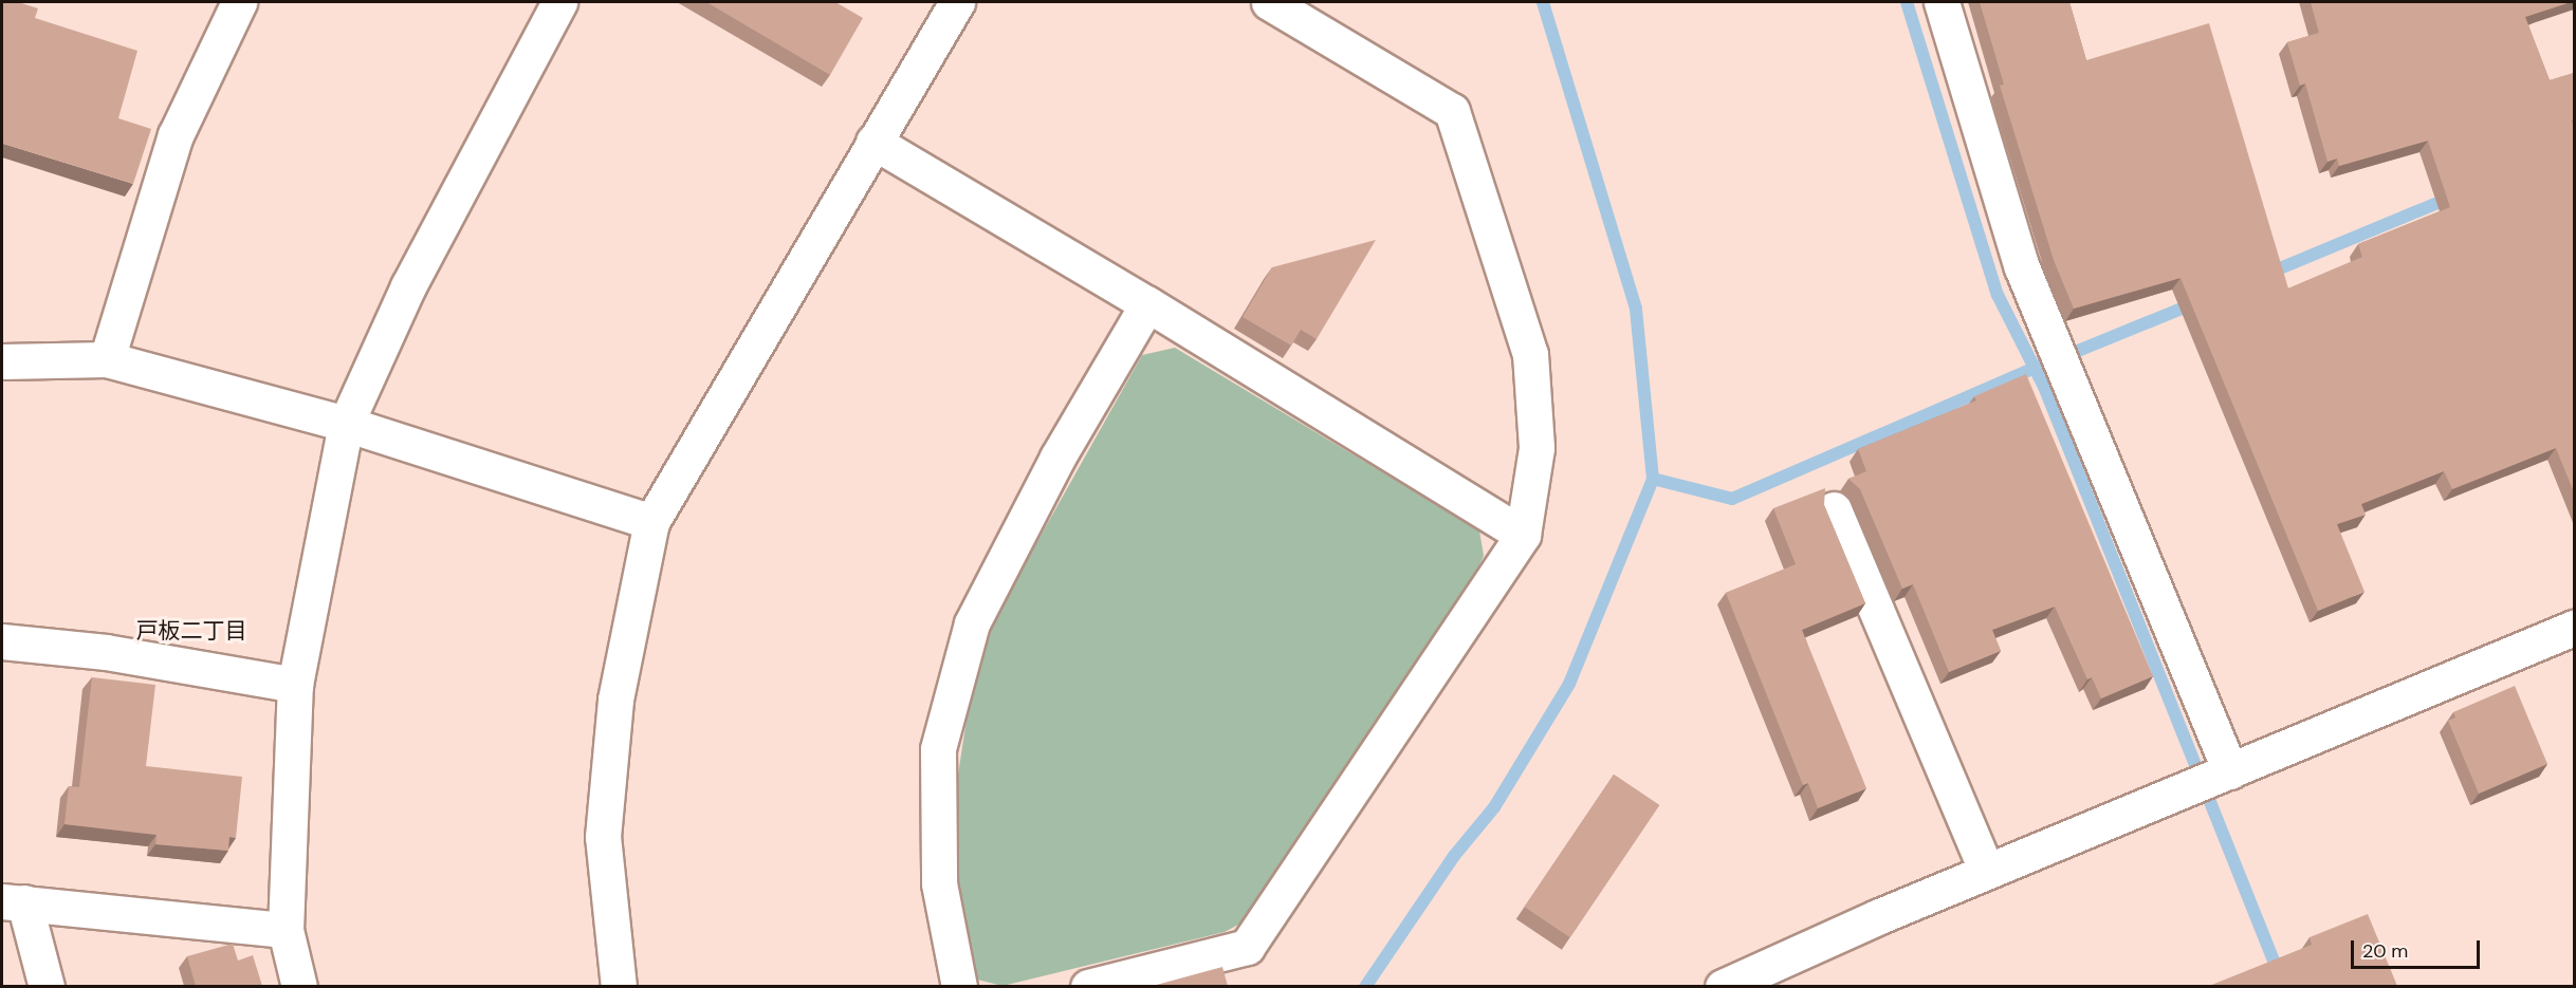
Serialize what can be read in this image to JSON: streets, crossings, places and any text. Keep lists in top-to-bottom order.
{
  "districts": ["戸板二丁目"],
  "scale_bar": "20 m"
}
